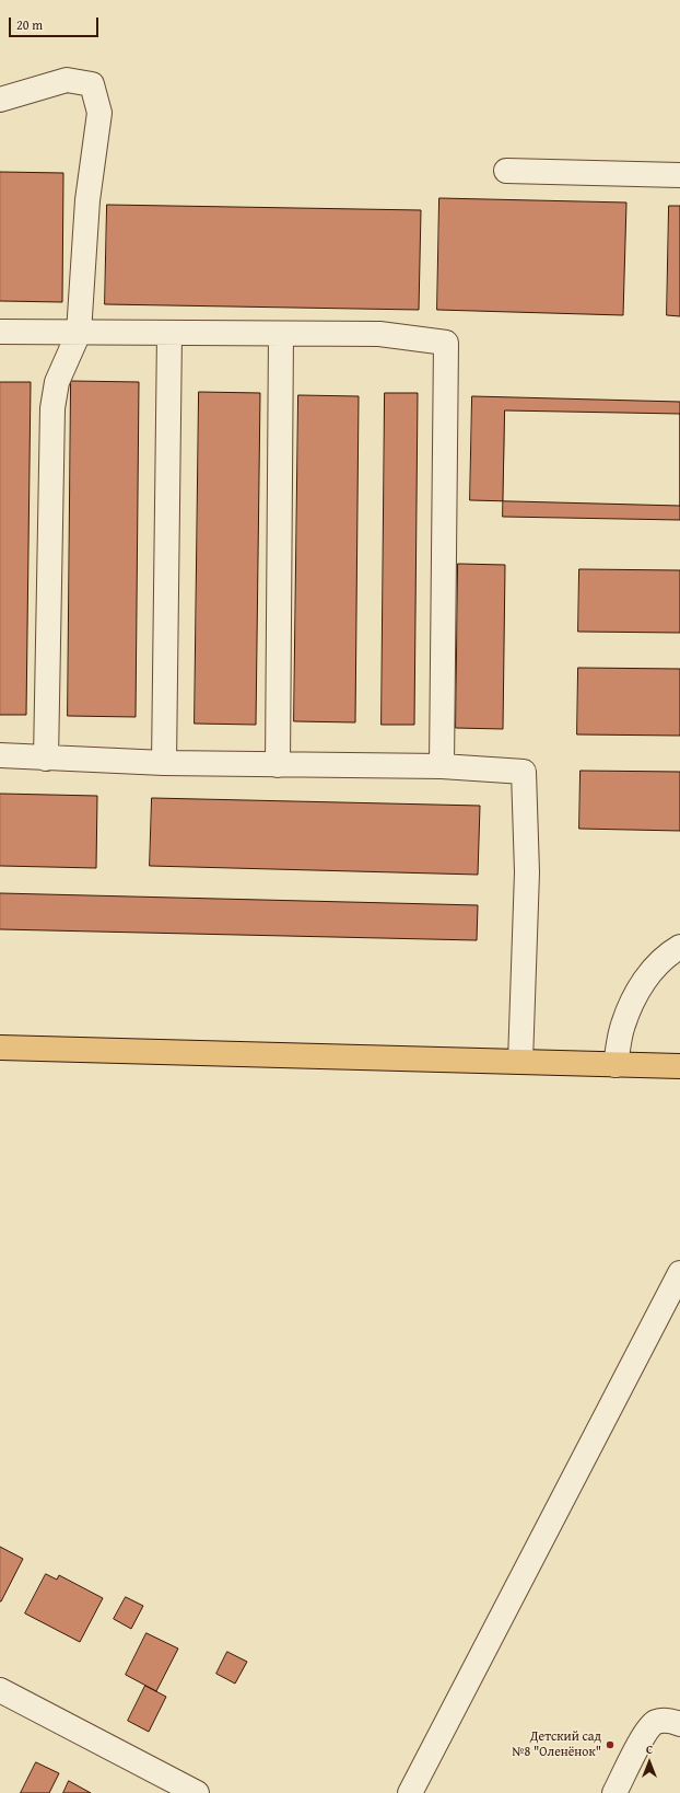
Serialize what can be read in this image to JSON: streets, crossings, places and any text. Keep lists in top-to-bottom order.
{
  "places": ["Детский сад №8 \"Оленёнок\""],
  "scale_bar": "20 m",
  "north": "top"
}
